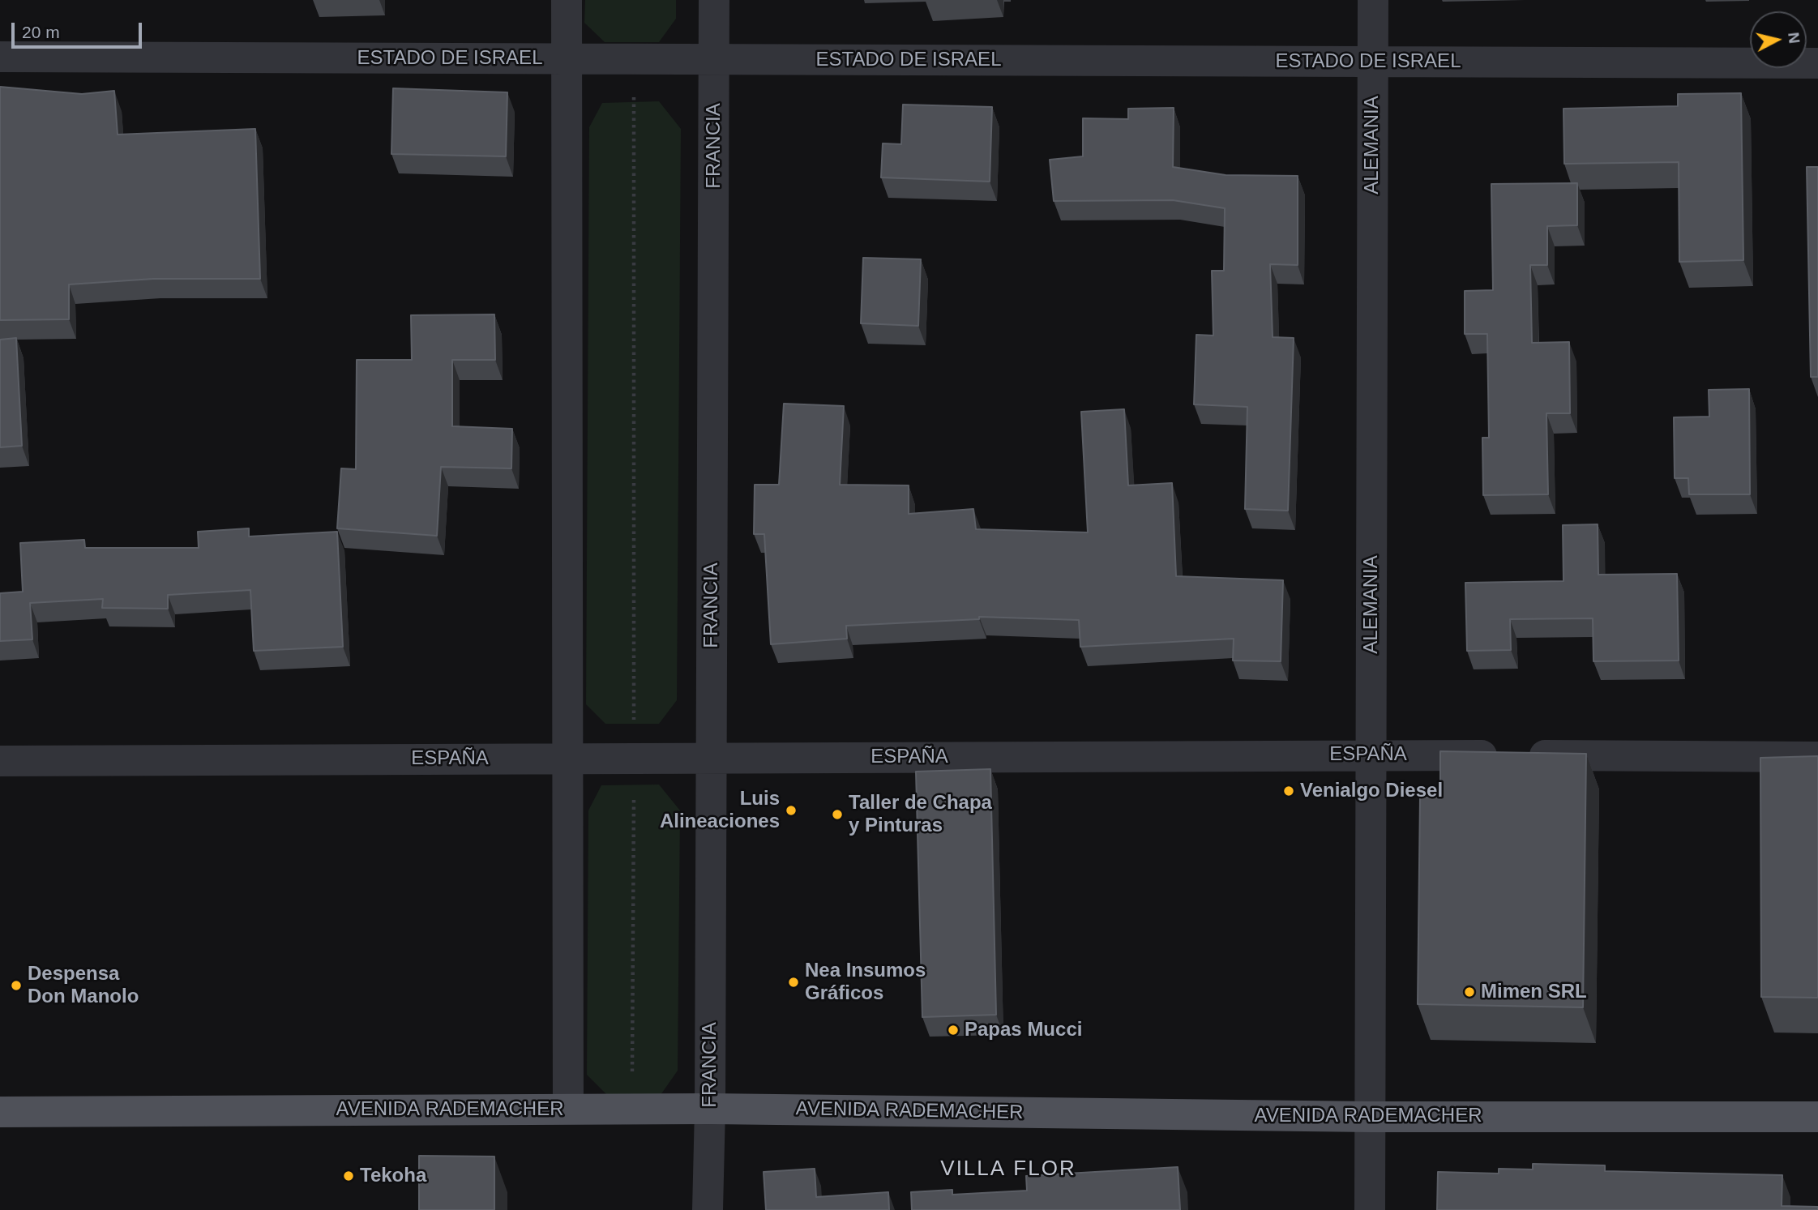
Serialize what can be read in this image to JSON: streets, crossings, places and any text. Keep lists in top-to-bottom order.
{
  "streets": {
    "main road": ["AVENIDA RADEMACHER"],
    "street": [
      "ESTADO DE ISRAEL",
      "ALEMANIA",
      "FRANCIA",
      "ESPAÑA"
    ]
  },
  "crossings": [
    ["ESTADO DE ISRAEL", "ALEMANIA"],
    ["ESTADO DE ISRAEL", "FRANCIA"],
    ["ALEMANIA", "ESPAÑA"],
    ["ALEMANIA", "AVENIDA RADEMACHER"],
    ["FRANCIA", "ESPAÑA"],
    ["FRANCIA", "AVENIDA RADEMACHER"]
  ],
  "districts": ["VILLA FLOR"],
  "places": [
    "Venialgo Diesel",
    "Luis Alineaciones",
    "Taller de Chapa y Pinturas",
    "Nea Insumos Gráficos",
    "Despensa Don Manolo",
    "Mimen SRL",
    "Papas Mucci",
    "Tekoha"
  ],
  "scale_bar": "20 m",
  "north": "right"
}
